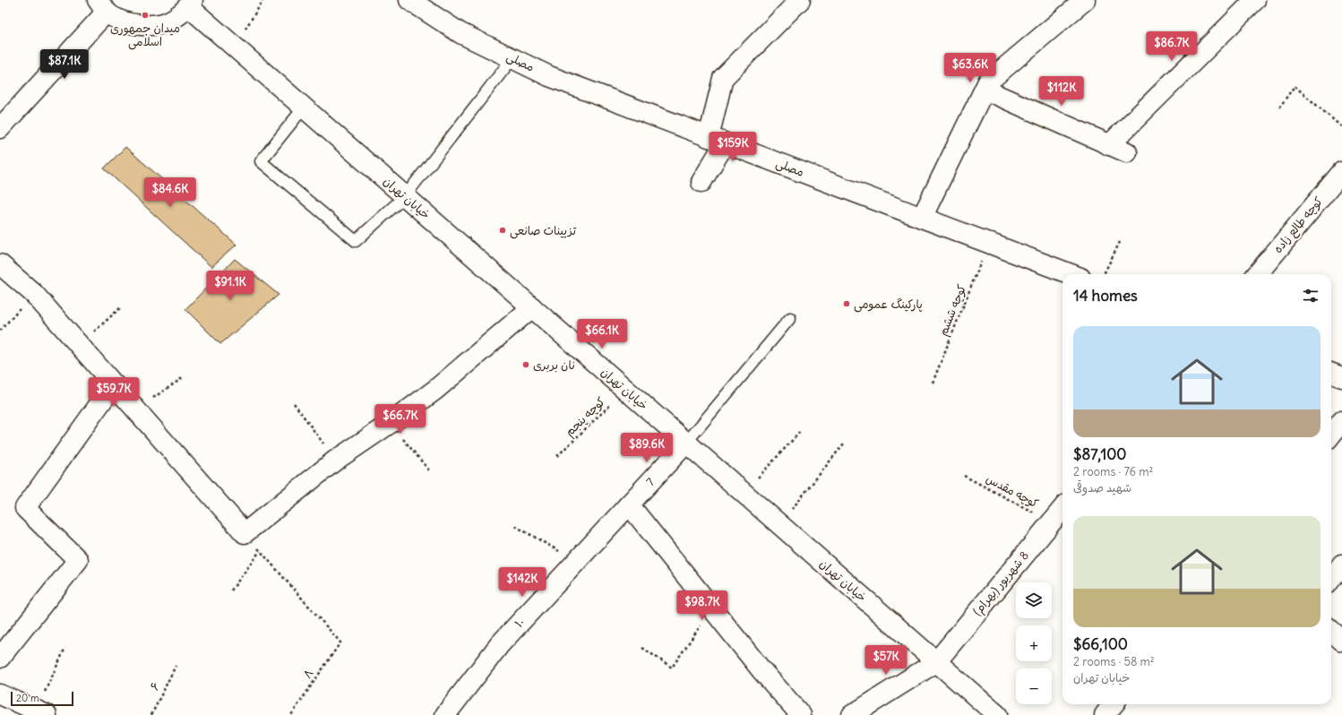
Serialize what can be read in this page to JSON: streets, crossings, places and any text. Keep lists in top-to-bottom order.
{
  "streets": {
    "street": [
      "مصلی",
      "خیابان تهران",
      "کوچه طالع زاده",
      "7",
      "(بهرام) 8 شهریور",
      "۱۰"
    ],
    "path": [
      "کوچه ششم",
      "کوچه پنجم",
      "کوچه مقدس",
      "۸",
      "۶"
    ]
  },
  "crossings": [
    ["مصلی", "کوچه ششم"],
    ["خیابان تهران", "کوچه پنجم"],
    ["خیابان تهران", "7"],
    ["خیابان تهران", "(بهرام) 8 شهریور"],
    ["7", "۱۰"],
    ["کوچه مقدس", "(بهرام) 8 شهریور"]
  ],
  "places": [
    "میدان جمهوری اسلامی",
    "تزیینات صانعی",
    "پارکینگ عمومی",
    "نان بربری"
  ],
  "scale_bar": "20 m",
  "page": {
    "price": [
      "$86.7K",
      "$87.1K",
      "$63.6K",
      "$112K",
      "$159K",
      "$84.6K",
      "$91.1K",
      "$66.1K",
      "$59.7K",
      "$66.7K",
      "$89.6K",
      "$142K",
      "$98.7K",
      "$57K"
    ],
    "heading": "14 homes",
    "list": [
      {
        "name": "$87,100",
        "note": "2 rooms · 76 m² · شهید صدوقی"
      },
      {
        "name": "$66,100",
        "note": "2 rooms · 58 m² · خیابان تهران"
      }
    ],
    "map_buttons": ["+", "−"],
    "scale": "20 m"
  }
}
